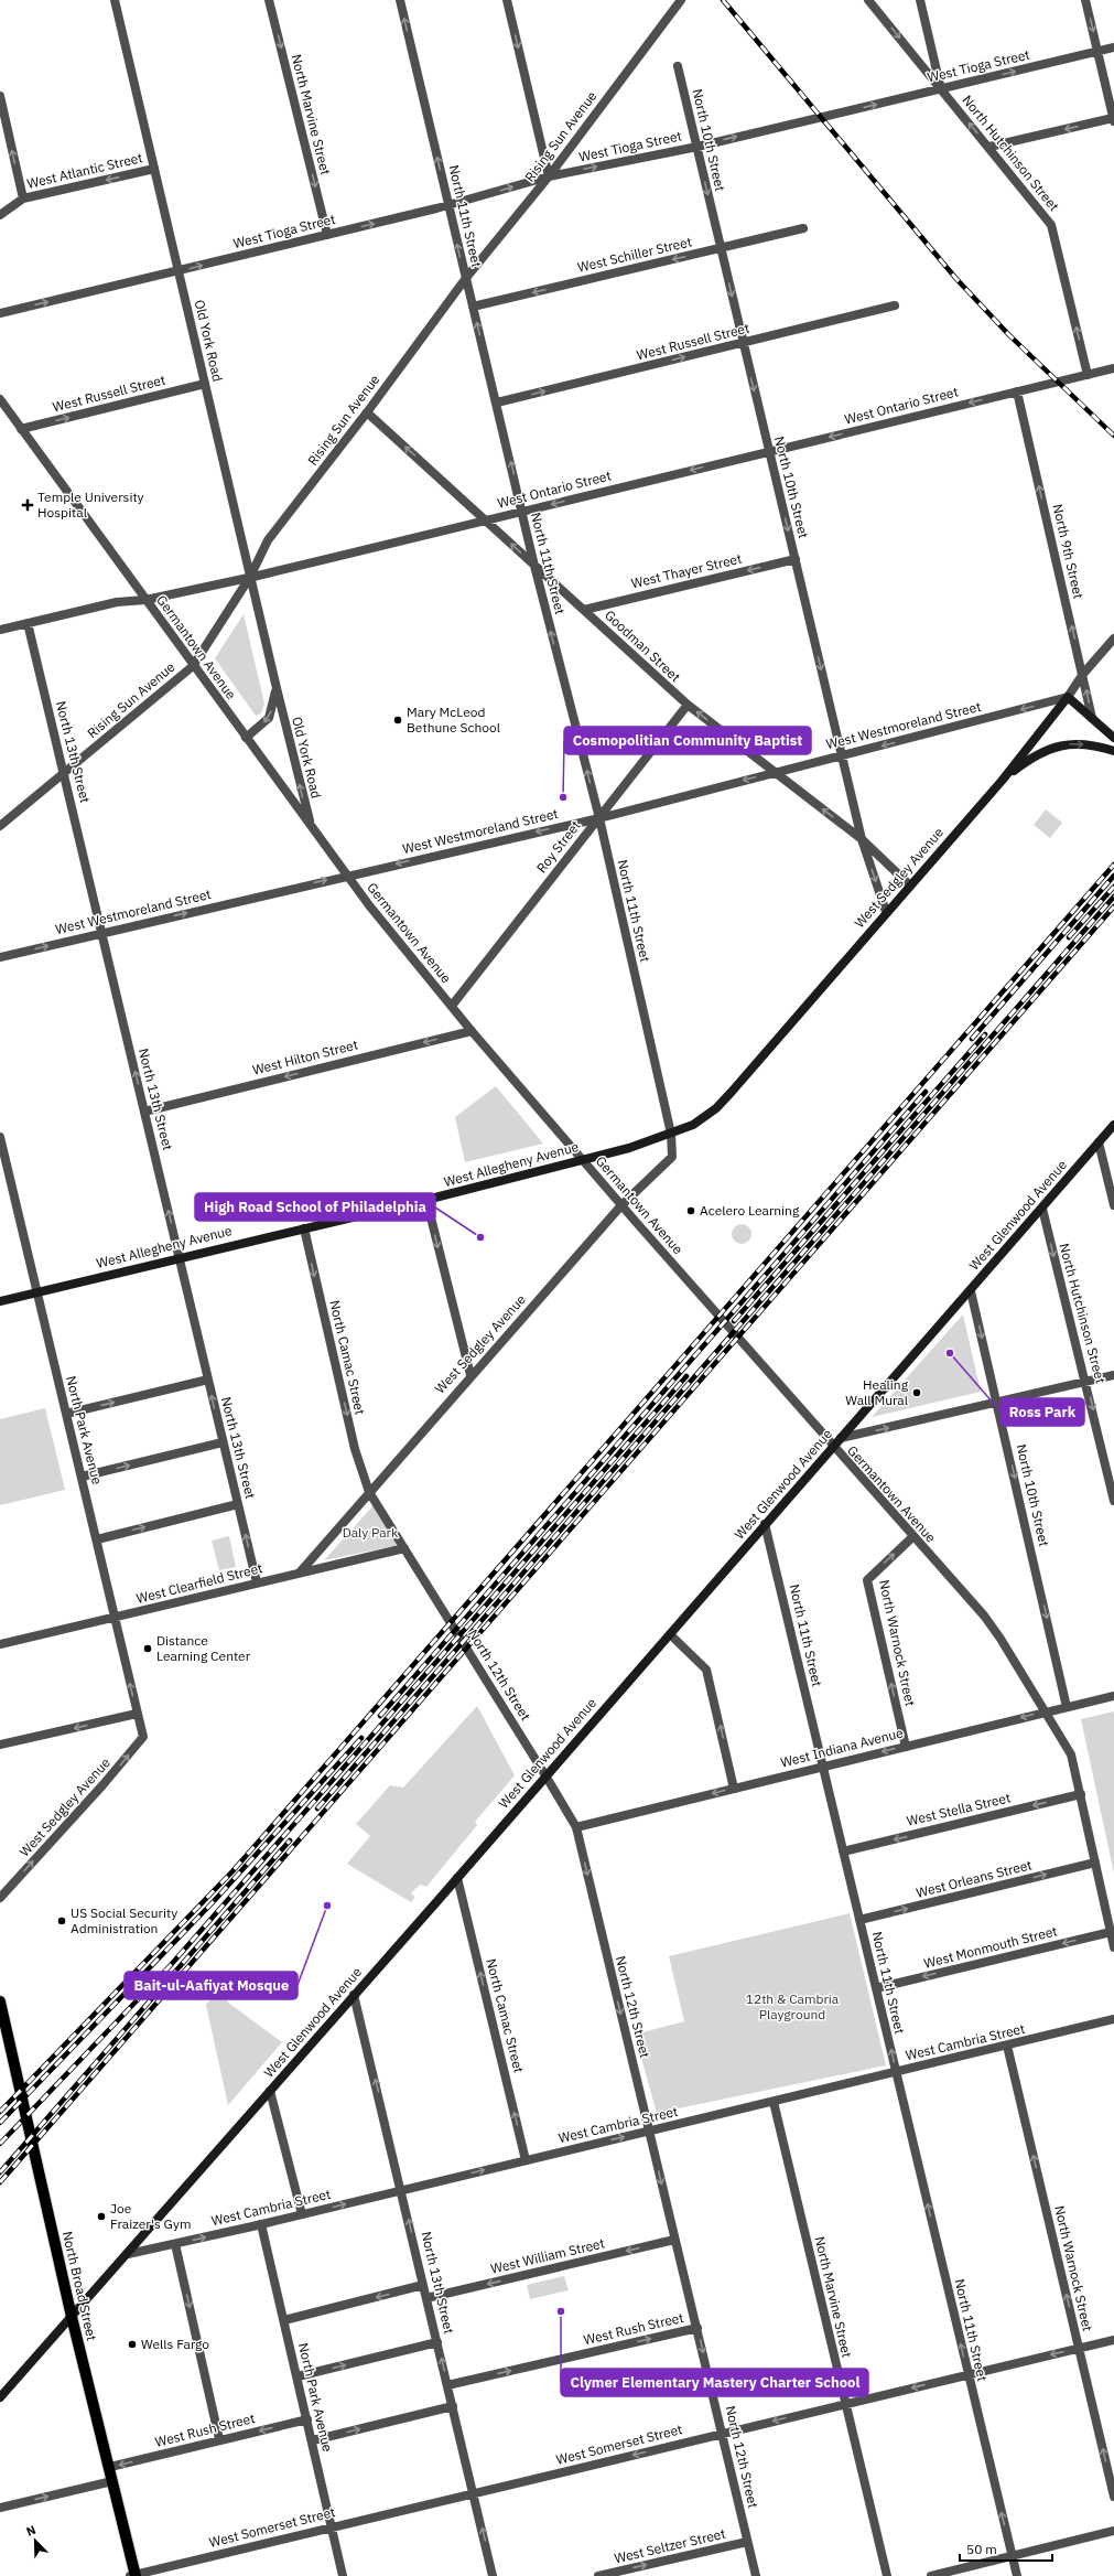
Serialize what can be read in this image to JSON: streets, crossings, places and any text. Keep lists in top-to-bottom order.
{
  "streets": {
    "main road": [
      "West Sedgley Avenue",
      "West Allegheny Avenue",
      "West Glenwood Avenue",
      "North Broad Street"
    ],
    "street": [
      "West Tioga Street",
      "North Marvine Street",
      "Rising Sun Avenue",
      "North 10th Street",
      "North Hutchinson Street",
      "West Atlantic Street",
      "North 11th Street",
      "West Schiller Street",
      "Old York Road",
      "West Russell Street",
      "West Ontario Street",
      "North 9th Street",
      "West Thayer Street",
      "Goodman Street",
      "Germantown Avenue",
      "West Westmoreland Street",
      "North 13th Street",
      "Roy Street",
      "West Hilton Street",
      "North Camac Street",
      "North Park Avenue",
      "West Clearfield Street",
      "North Warnock Street",
      "North 12th Street",
      "West Indiana Avenue",
      "West Stella Street",
      "West Orleans Street",
      "West Monmouth Street",
      "West Cambria Street",
      "West William Street",
      "West Rush Street",
      "West Somerset Street",
      "West Seltzer Street"
    ]
  },
  "crossings": [
    ["West Tioga Street", "North Marvine Street"],
    ["West Tioga Street", "Rising Sun Avenue"],
    ["West Tioga Street", "North 10th Street"],
    ["West Tioga Street", "North Hutchinson Street"],
    ["West Tioga Street", "North 11th Street"],
    ["West Tioga Street", "Old York Road"],
    ["North Marvine Street", "West Cambria Street"],
    ["North Marvine Street", "West Somerset Street"],
    ["Rising Sun Avenue", "North 11th Street"],
    ["Rising Sun Avenue", "Old York Road"],
    ["Rising Sun Avenue", "West Ontario Street"],
    ["Rising Sun Avenue", "Goodman Street"],
    ["Rising Sun Avenue", "Germantown Avenue"],
    ["Rising Sun Avenue", "North 13th Street"],
    ["North 10th Street", "West Schiller Street"],
    ["North 10th Street", "West Russell Street"],
    ["North 10th Street", "West Ontario Street"],
    ["North 10th Street", "West Thayer Street"],
    ["North 10th Street", "Goodman Street"],
    ["North 10th Street", "West Westmoreland Street"],
    ["North 10th Street", "West Sedgley Avenue"],
    ["North 10th Street", "West Glenwood Avenue"],
    ["North 10th Street", "West Indiana Avenue"],
    ["North Hutchinson Street", "West Ontario Street"],
    ["North Hutchinson Street", "West Glenwood Avenue"],
    ["West Atlantic Street", "Old York Road"],
    ["North 11th Street", "West Schiller Street"],
    ["North 11th Street", "West Russell Street"],
    ["North 11th Street", "West Ontario Street"],
    ["North 11th Street", "Goodman Street"],
    ["North 11th Street", "West Westmoreland Street"],
    ["North 11th Street", "Roy Street"],
    ["North 11th Street", "West Sedgley Avenue"],
    ["North 11th Street", "West Allegheny Avenue"],
    ["North 11th Street", "West Glenwood Avenue"],
    ["North 11th Street", "West Indiana Avenue"],
    ["North 11th Street", "West Stella Street"],
    ["North 11th Street", "West Orleans Street"],
    ["North 11th Street", "West Monmouth Street"],
    ["North 11th Street", "West Cambria Street"],
    ["North 11th Street", "West Somerset Street"],
    ["Old York Road", "West Russell Street"],
    ["Old York Road", "West Ontario Street"],
    ["Old York Road", "Germantown Avenue"],
    ["West Russell Street", "Germantown Avenue"],
    ["West Ontario Street", "North 9th Street"],
    ["West Ontario Street", "Goodman Street"],
    ["West Ontario Street", "Germantown Avenue"],
    ["West Ontario Street", "North 13th Street"],
    ["North 9th Street", "West Sedgley Avenue"],
    ["West Thayer Street", "Goodman Street"],
    ["Goodman Street", "West Westmoreland Street"],
    ["Goodman Street", "Roy Street"],
    ["Goodman Street", "West Sedgley Avenue"],
    ["Germantown Avenue", "West Westmoreland Street"],
    ["Germantown Avenue", "Roy Street"],
    ["Germantown Avenue", "West Sedgley Avenue"],
    ["Germantown Avenue", "West Hilton Street"],
    ["Germantown Avenue", "West Allegheny Avenue"],
    ["Germantown Avenue", "West Glenwood Avenue"],
    ["Germantown Avenue", "North Warnock Street"],
    ["Germantown Avenue", "West Indiana Avenue"],
    ["Germantown Avenue", "West Stella Street"],
    ["Germantown Avenue", "West Orleans Street"],
    ["Germantown Avenue", "West Monmouth Street"],
    ["West Westmoreland Street", "North 13th Street"],
    ["West Westmoreland Street", "Roy Street"],
    ["West Westmoreland Street", "West Sedgley Avenue"],
    ["North 13th Street", "West Hilton Street"],
    ["North 13th Street", "West Allegheny Avenue"],
    ["North 13th Street", "West Glenwood Avenue"],
    ["North 13th Street", "West Clearfield Street"],
    ["North 13th Street", "West Cambria Street"],
    ["North 13th Street", "West William Street"],
    ["North 13th Street", "West Rush Street"],
    ["North 13th Street", "West Somerset Street"],
    ["West Sedgley Avenue", "West Allegheny Avenue"],
    ["West Sedgley Avenue", "North Camac Street"],
    ["West Sedgley Avenue", "North Park Avenue"],
    ["West Sedgley Avenue", "West Clearfield Street"],
    ["West Sedgley Avenue", "North 12th Street"],
    ["West Allegheny Avenue", "North Camac Street"],
    ["West Allegheny Avenue", "North Park Avenue"],
    ["West Glenwood Avenue", "North Camac Street"],
    ["West Glenwood Avenue", "North 12th Street"],
    ["West Glenwood Avenue", "West Cambria Street"],
    ["West Glenwood Avenue", "North Broad Street"],
    ["North Camac Street", "North 12th Street"],
    ["North Camac Street", "West Cambria Street"],
    ["North Park Avenue", "West Clearfield Street"],
    ["North Park Avenue", "West Cambria Street"],
    ["North Park Avenue", "West Rush Street"],
    ["North Park Avenue", "West Somerset Street"],
    ["West Clearfield Street", "North 12th Street"],
    ["North Warnock Street", "West Indiana Avenue"],
    ["North Warnock Street", "West Cambria Street"],
    ["North Warnock Street", "West Somerset Street"],
    ["North 12th Street", "West Indiana Avenue"],
    ["North 12th Street", "West Cambria Street"],
    ["North 12th Street", "West William Street"],
    ["North 12th Street", "West Rush Street"],
    ["North 12th Street", "West Somerset Street"],
    ["North 12th Street", "West Seltzer Street"],
    ["North Broad Street", "West Rush Street"],
    ["North Broad Street", "West Somerset Street"]
  ],
  "one_way": [
    "West Tioga Street",
    "North 10th Street",
    "West Atlantic Street",
    "North 11th Street",
    "West Schiller Street",
    "West Russell Street",
    "West Ontario Street",
    "North 9th Street",
    "West Thayer Street",
    "Goodman Street",
    "North 13th Street",
    "West Hilton Street",
    "North Warnock Street",
    "North 12th Street",
    "West Indiana Avenue",
    "West Stella Street",
    "West Orleans Street",
    "West Monmouth Street",
    "West Cambria Street",
    "West William Street",
    "West Somerset Street",
    "West Seltzer Street"
  ],
  "parks": ["Daly Park", "12th & Cambria Playground"],
  "places": {
    "health": ["Temple University Hospital"],
    "other": [
      "Mary McLeod Bethune School",
      "Cosmopolitian Community Baptist",
      "Acelero Learning",
      "High Road School of Philadelphia",
      "Ross Park",
      "Healing Wall Mural",
      "Distance Learning Center",
      "Bait-ul-Aafiyat Mosque",
      "US Social Security Administration",
      "Joe Fraizer's Gym",
      "Clymer Elementary Mastery Charter School",
      "Wells Fargo"
    ]
  },
  "scale_bar": "50 m",
  "north": "top left"
}
